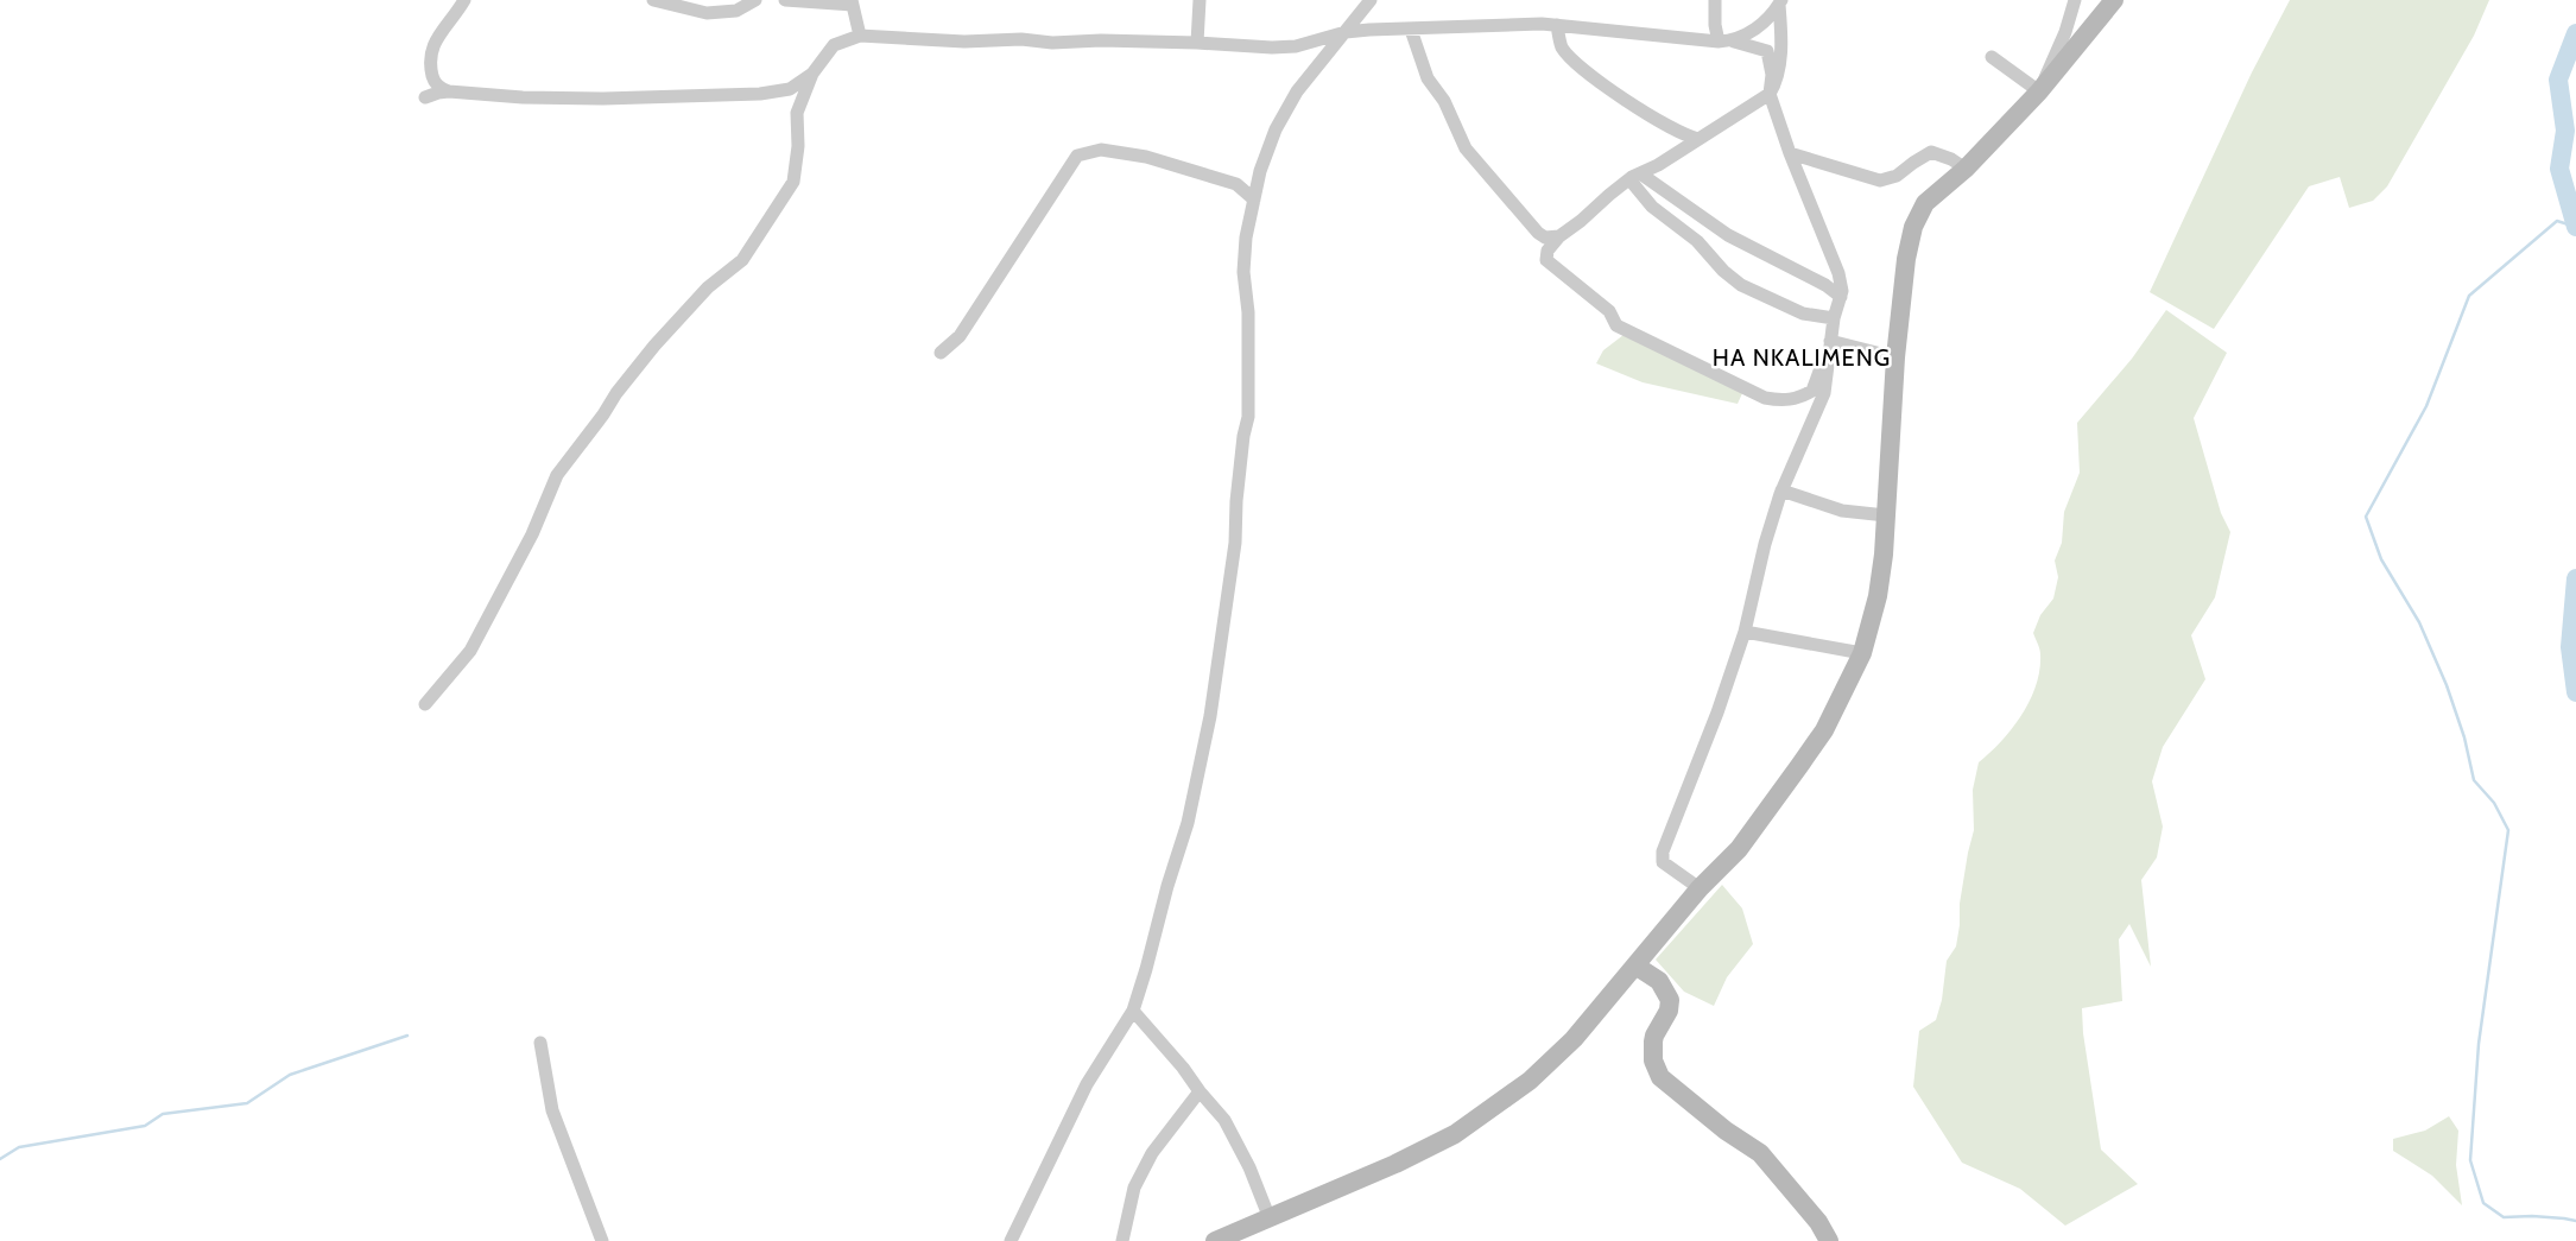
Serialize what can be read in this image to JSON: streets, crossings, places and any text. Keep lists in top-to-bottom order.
{
  "districts": ["HA NKALIMENG"]
}
